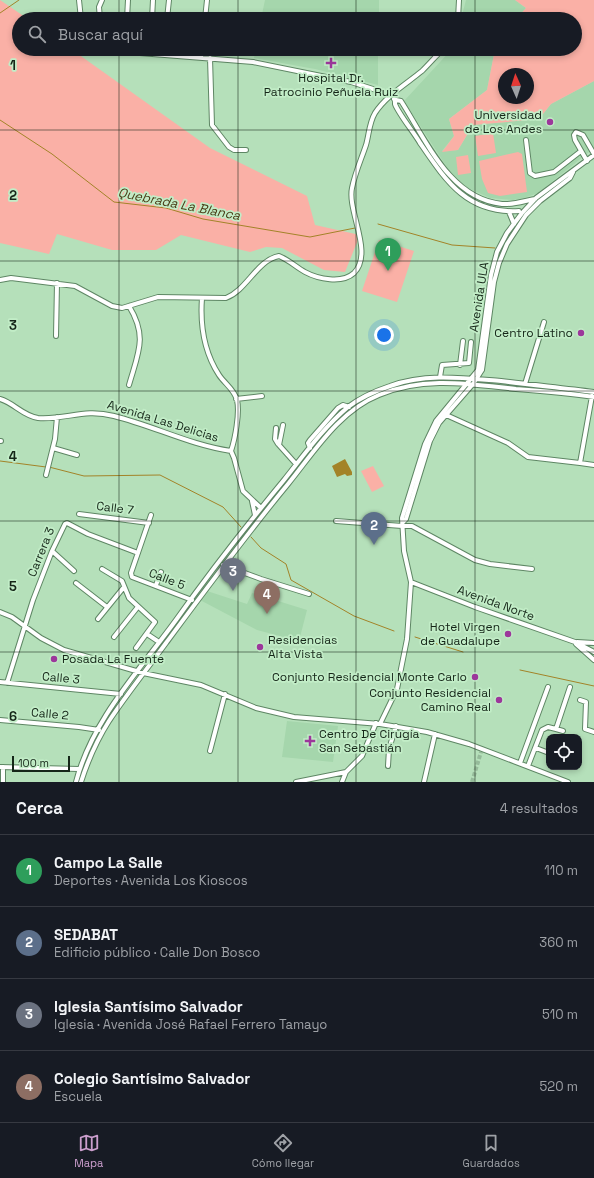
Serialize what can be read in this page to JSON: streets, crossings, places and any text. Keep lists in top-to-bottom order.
{
  "streets": {
    "street": [
      "Avenida ULA",
      "Avenida Las Delicias",
      "Calle 7",
      "Carrera 3",
      "Calle 5",
      "Avenida Norte",
      "Calle 3",
      "Calle 2"
    ]
  },
  "crossings": [
    ["Carrera 3", "Calle 5"],
    ["Carrera 3", "Calle 3"]
  ],
  "water": ["Quebrada La Blanca"],
  "places": {
    "health": ["Hospital Dr. Patrocinio Peñuela Ruiz", "Centro De Cirugía San Sebastián"],
    "other": [
      "Universidad de Los Andes",
      "Centro Latino",
      "Hotel Virgen de Guadalupe",
      "Residencias Alta Vista",
      "Posada La Fuente",
      "Conjunto Residencial Monte Carlo",
      "Conjunto Residencial Camino Real"
    ]
  },
  "scale_bar": "100 m",
  "north": "top",
  "page": {
    "search": "Buscar aquí",
    "pins": [
      "1",
      "2",
      "3",
      "4"
    ],
    "scale": "100 m",
    "heading": ["Cerca", "4 resultados"],
    "list": [
      {
        "mark": "1",
        "name": "Campo La Salle",
        "note": "Deportes · Avenida Los Kioscos",
        "value": "110 m"
      },
      {
        "mark": "2",
        "name": "SEDABAT",
        "note": "Edificio público · Calle Don Bosco",
        "value": "360 m"
      },
      {
        "mark": "3",
        "name": "Iglesia Santísimo Salvador",
        "note": "Iglesia · Avenida José Rafael Ferrero Tamayo",
        "value": "510 m"
      },
      {
        "mark": "4",
        "name": "Colegio Santísimo Salvador",
        "note": "Escuela",
        "value": "520 m"
      }
    ],
    "nav": ["Mapa", "Cómo llegar", "Guardados"]
  },
  "grid": {
    "rows": [
      "1",
      "2",
      "3",
      "4",
      "5",
      "6"
    ]
  }
}
